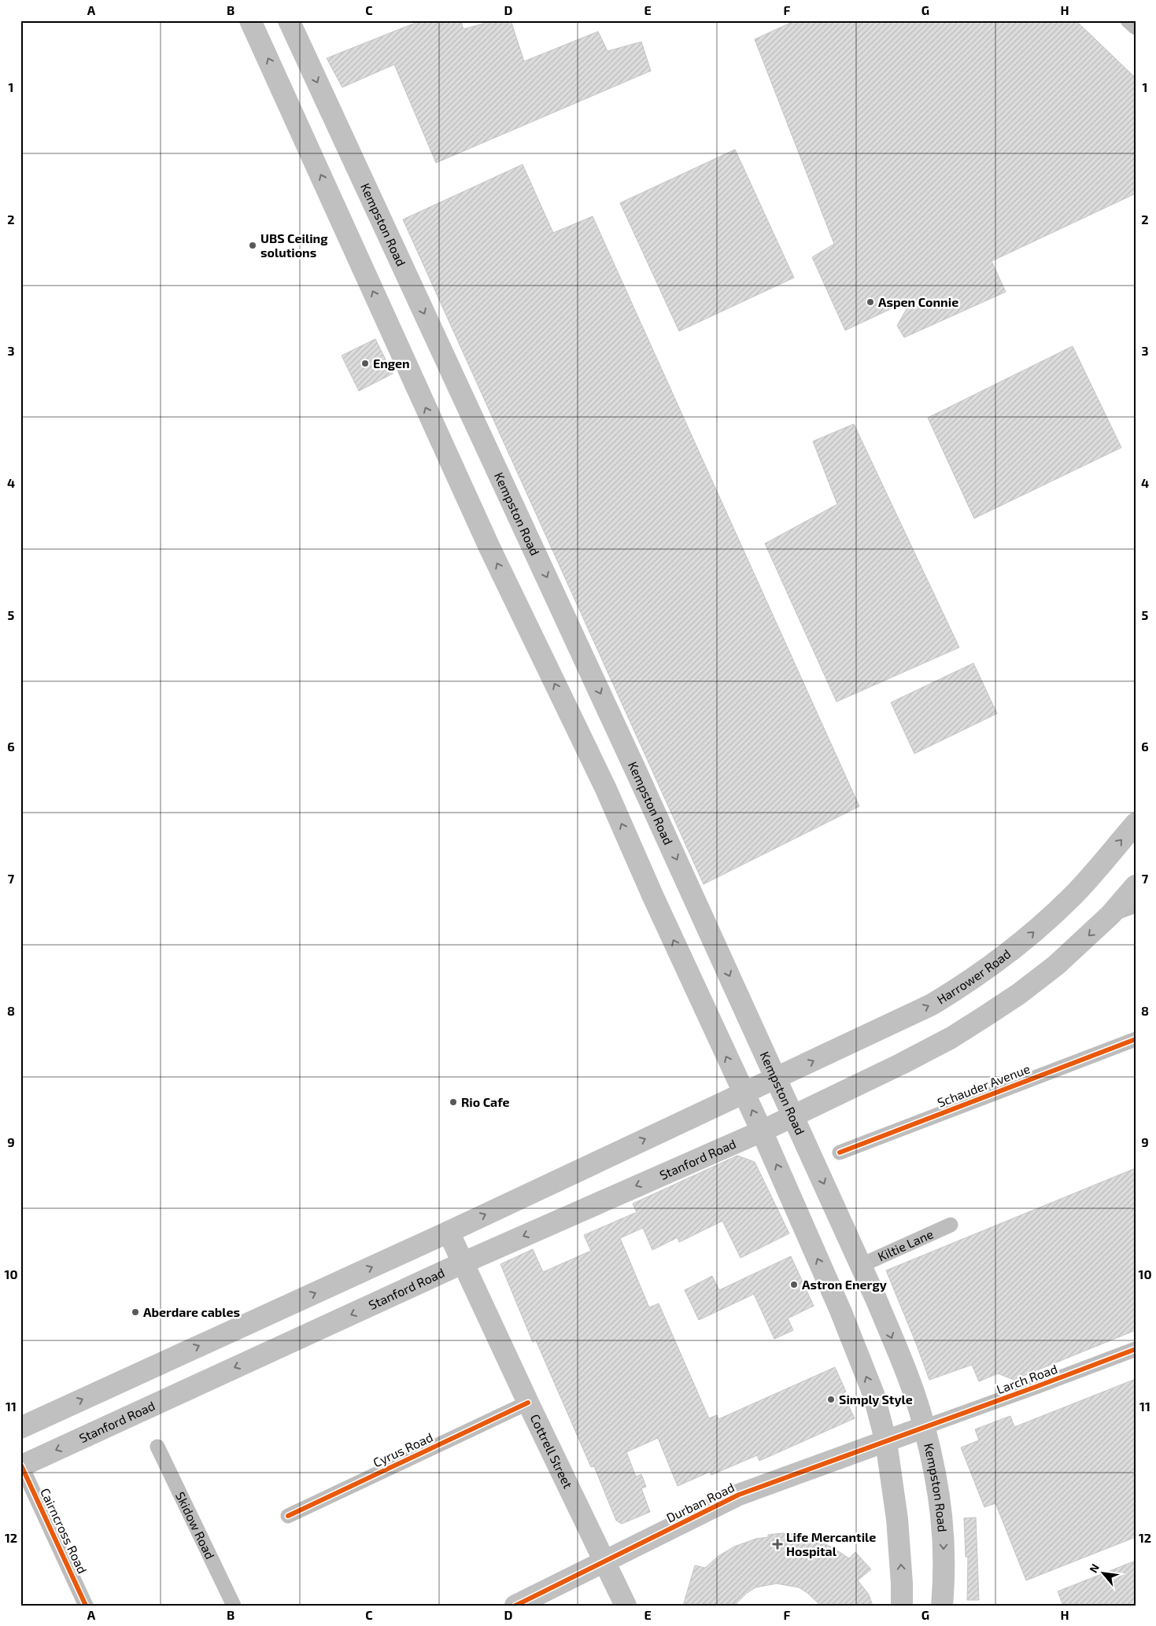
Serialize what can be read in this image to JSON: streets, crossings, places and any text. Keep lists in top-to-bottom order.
{
  "streets": {
    "main road": [
      "Kempston Road",
      "Harrower Road",
      "Stanford Road",
      "Cottrell Street",
      "Durban Road"
    ],
    "street": [
      "Schauder Avenue",
      "Kiltie Lane",
      "Larch Road",
      "Cyrus Road",
      "Skidow Road",
      "Cairncross Road"
    ]
  },
  "crossings": [
    ["Kempston Road", "Harrower Road"],
    ["Kempston Road", "Stanford Road"],
    ["Kempston Road", "Kiltie Lane"],
    ["Kempston Road", "Larch Road"],
    ["Kempston Road", "Durban Road"],
    ["Stanford Road", "Cottrell Street"],
    ["Stanford Road", "Cairncross Road"],
    ["Larch Road", "Durban Road"],
    ["Cyrus Road", "Cottrell Street"],
    ["Cottrell Street", "Durban Road"]
  ],
  "places": {
    "other": [
      "UBS Ceiling solutions",
      "Aspen Connie",
      "Engen",
      "Rio Cafe",
      "Astron Energy",
      "Aberdare cables",
      "Simply Style"
    ],
    "health": ["Life Mercantile Hospital"]
  },
  "north": "top left",
  "grid": {
    "columns": [
      "A",
      "B",
      "C",
      "D",
      "E",
      "F",
      "G",
      "H"
    ],
    "rows": [
      "1",
      "2",
      "3",
      "4",
      "5",
      "6",
      "7",
      "8",
      "9",
      "10",
      "11",
      "12"
    ]
  }
}
